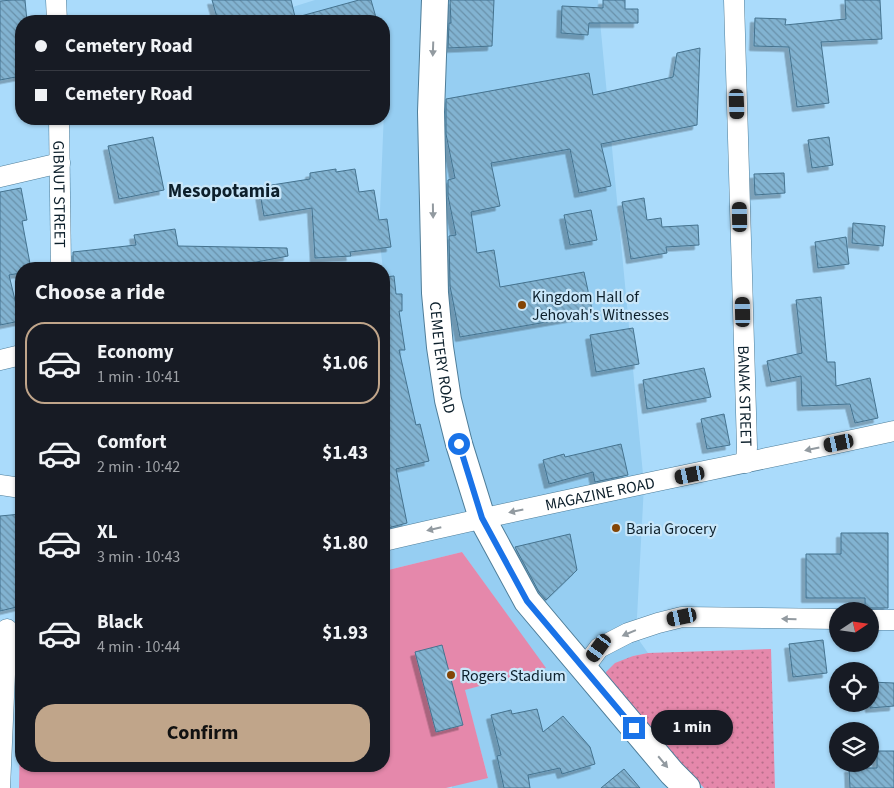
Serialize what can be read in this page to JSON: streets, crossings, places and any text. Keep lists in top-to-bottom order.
{
  "streets": {
    "main road": ["CEMETERY ROAD"],
    "street": ["GIBNUT STREET", "BANAK STREET", "MAGAZINE ROAD"]
  },
  "crossings": [
    ["CEMETERY ROAD", "MAGAZINE ROAD"],
    ["BANAK STREET", "MAGAZINE ROAD"]
  ],
  "one_way": ["CEMETERY ROAD"],
  "districts": ["Mesopotamia"],
  "places": ["Kingdom Hall of Jehovah's Witnesses", "Baria Grocery", "Rogers Stadium"],
  "north": "right",
  "page": {
    "banner": ["Cemetery Road", "Cemetery Road"],
    "heading": "Choose a ride",
    "list": [
      {
        "name": "Economy",
        "note": "1 min · 10:41",
        "value": "$1.06"
      },
      {
        "name": "Comfort",
        "note": "2 min · 10:42",
        "value": "$1.43"
      },
      {
        "name": "XL",
        "note": "3 min · 10:43",
        "value": "$1.80"
      },
      {
        "name": "Black",
        "note": "4 min · 10:44",
        "value": "$1.93"
      }
    ],
    "buttons": "Confirm",
    "bubble": "1 min"
  }
}
